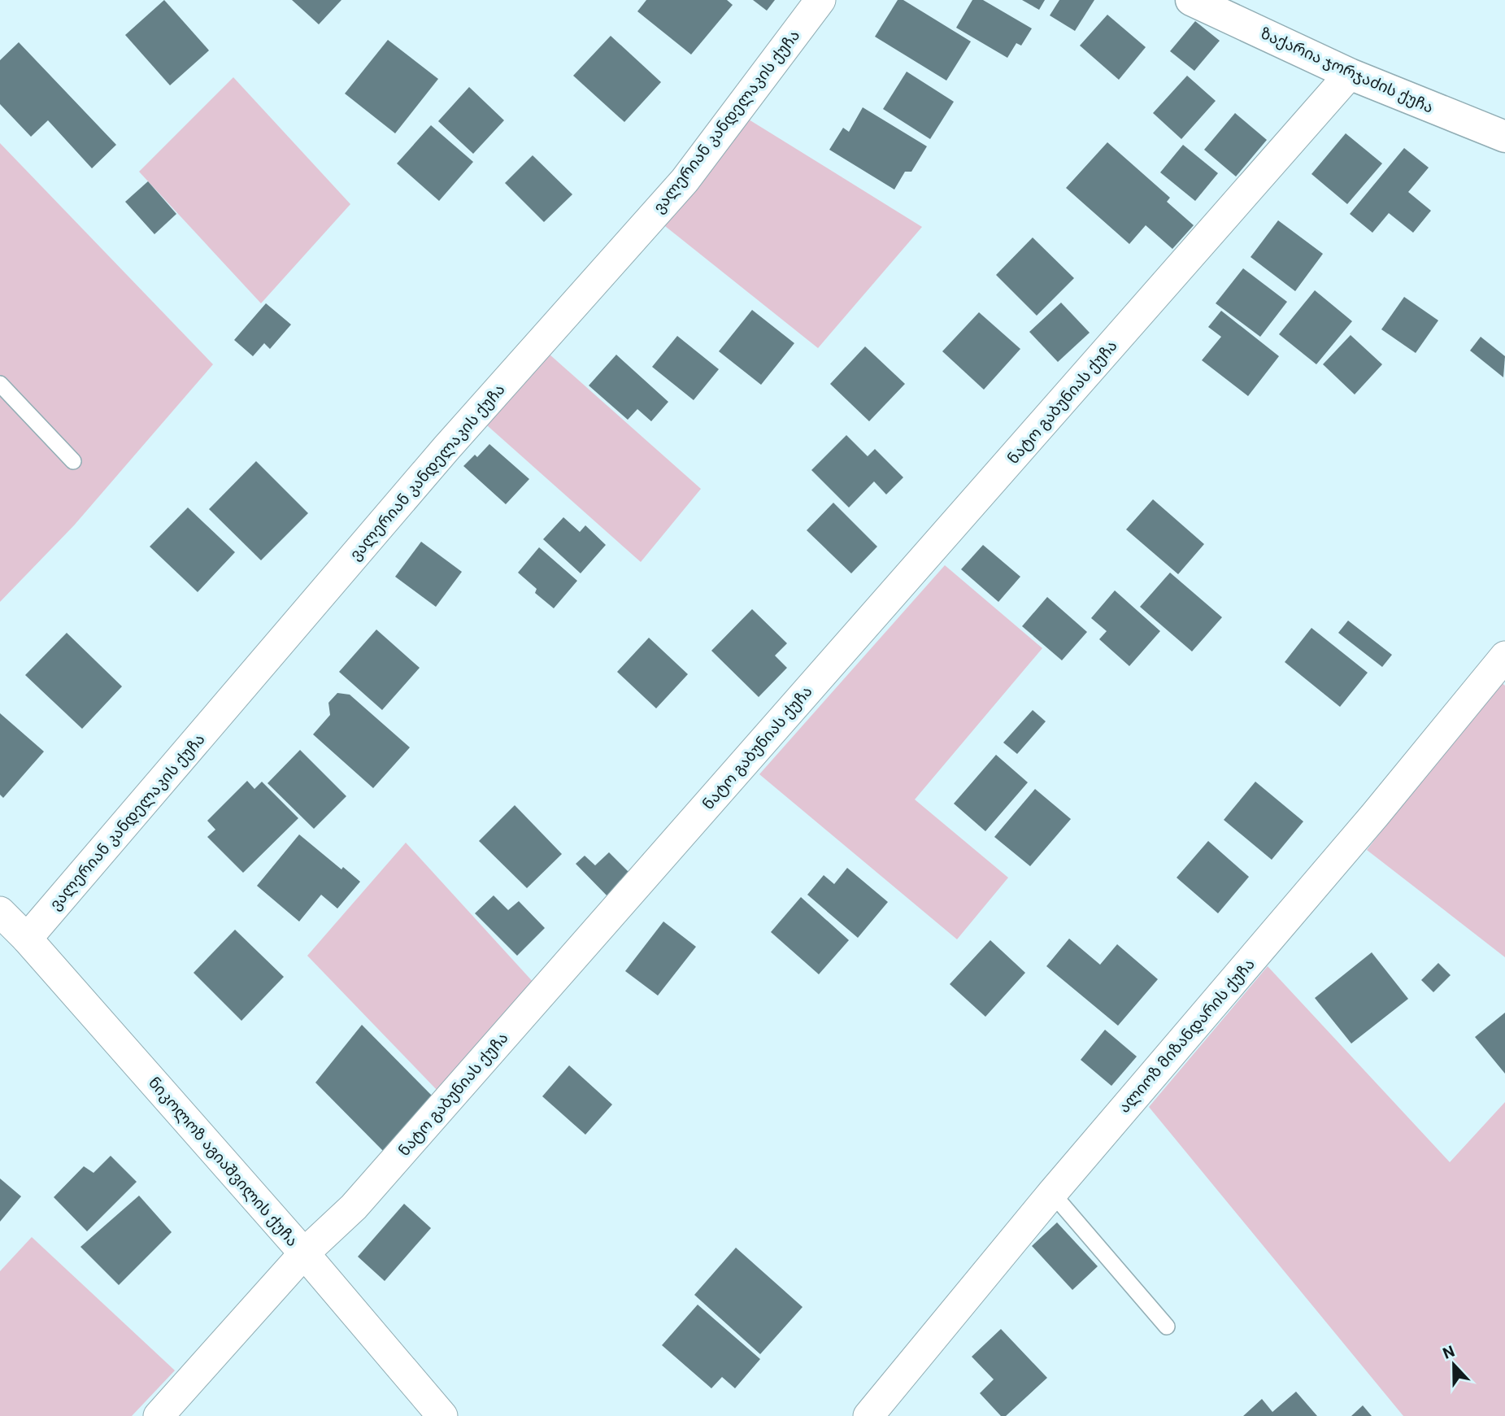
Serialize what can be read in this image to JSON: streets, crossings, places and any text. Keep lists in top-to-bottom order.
{
  "streets": {
    "street": [
      "ზაქარია ჯორჯაძის ქუჩა",
      "ვალერიან კანდელაკის ქუჩა",
      "ნატო გაბუნიას ქუჩა",
      "ალიოზ მიზანდარის ქუჩა",
      "ნიკოლოზ აგიაშვილის ქუჩა"
    ]
  },
  "crossings": [
    ["ზაქარია ჯორჯაძის ქუჩა", "ნატო გაბუნიას ქუჩა"],
    ["ვალერიან კანდელაკის ქუჩა", "ნიკოლოზ აგიაშვილის ქუჩა"],
    ["ნატო გაბუნიას ქუჩა", "ნიკოლოზ აგიაშვილის ქუჩა"]
  ],
  "north": "top"
}
